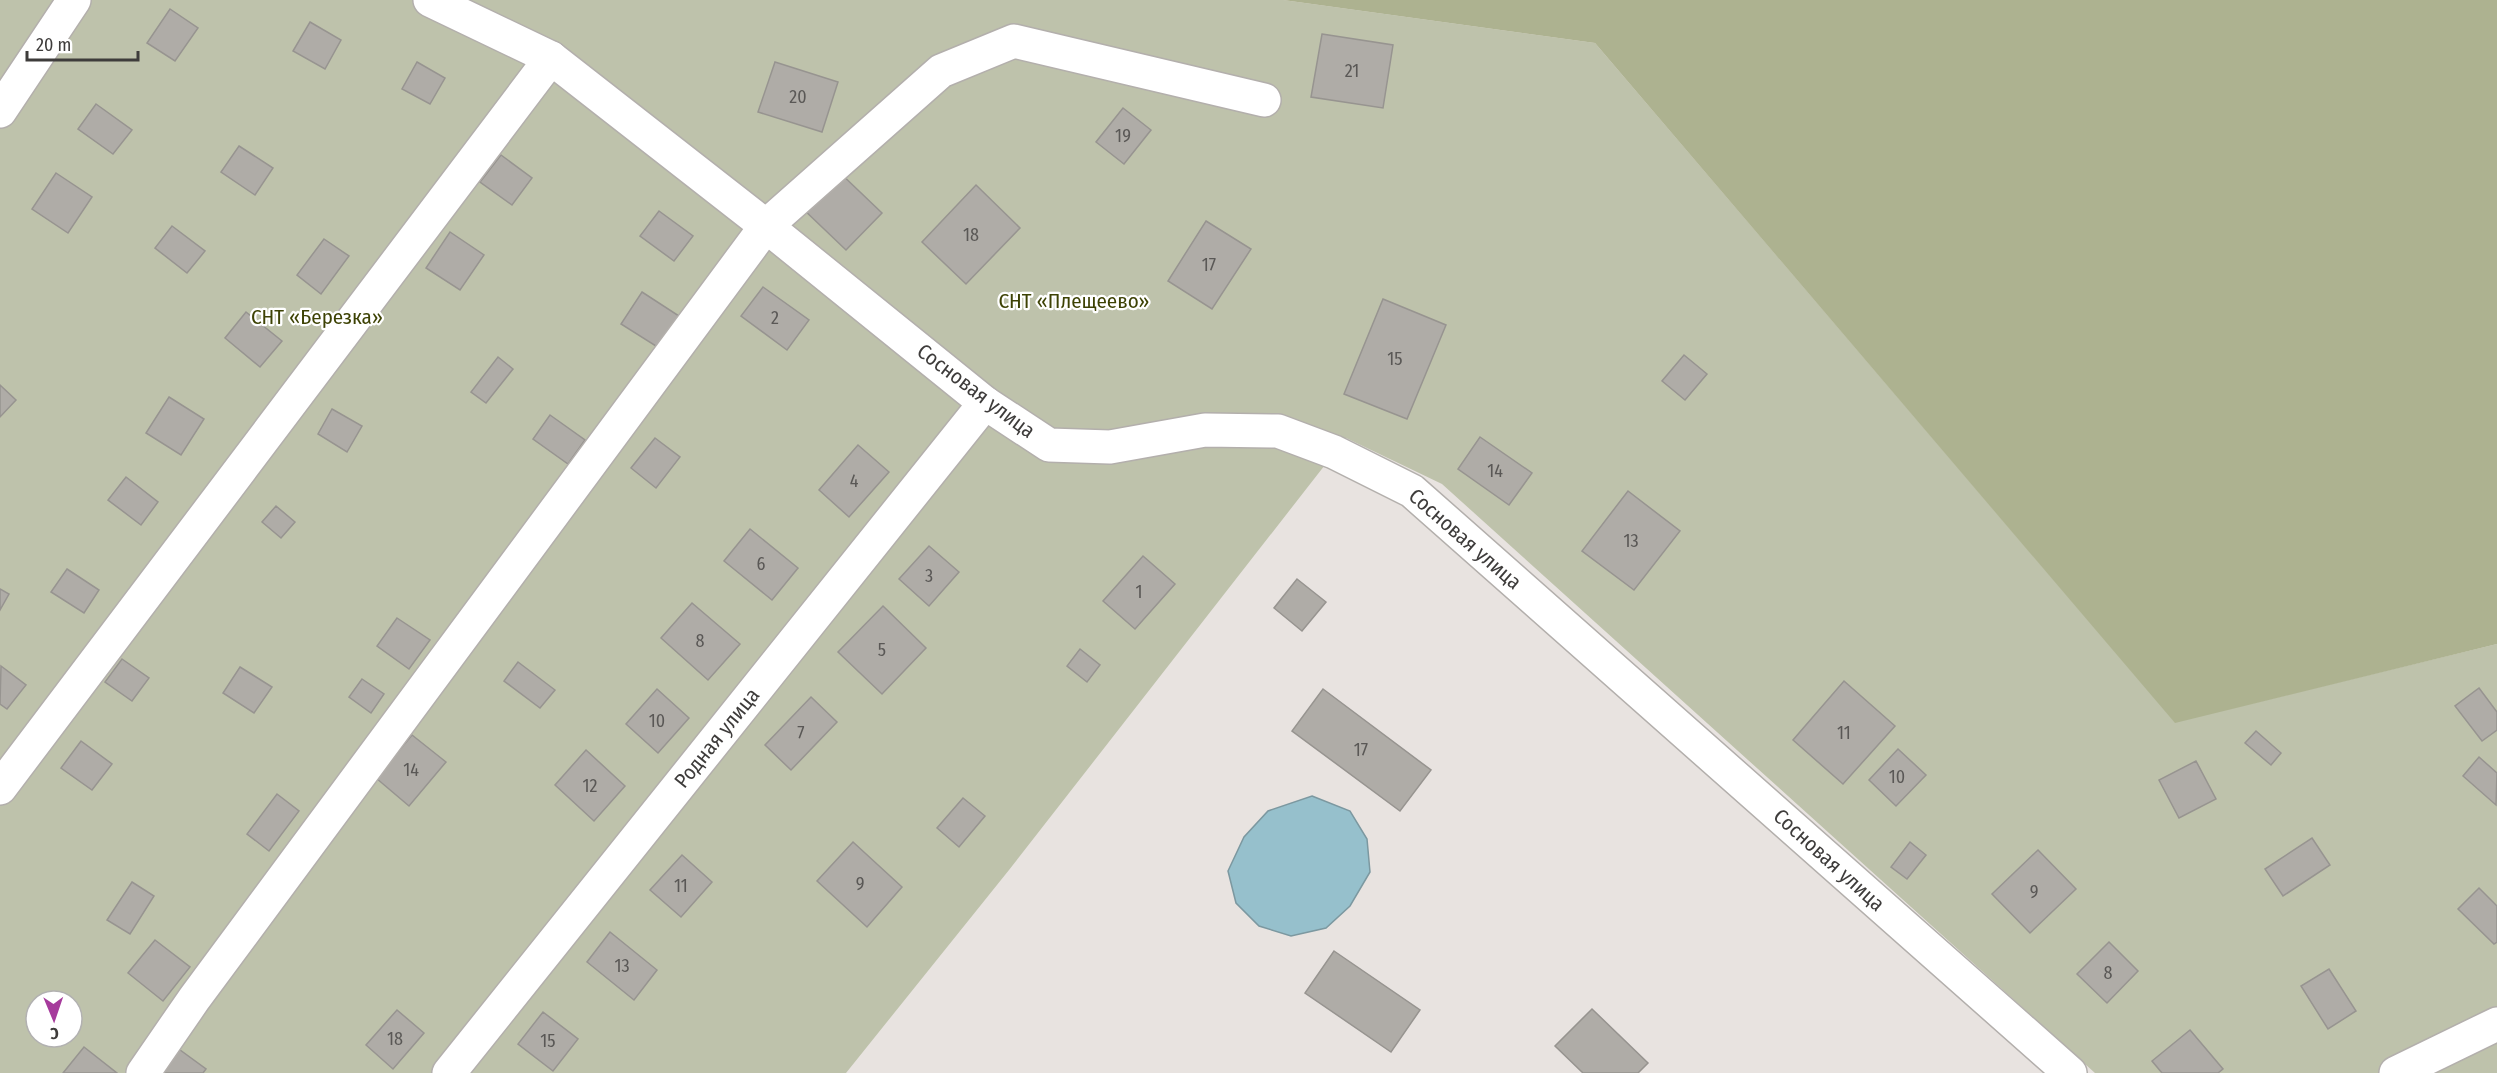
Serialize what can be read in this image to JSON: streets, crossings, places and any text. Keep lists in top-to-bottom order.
{
  "streets": {
    "street": ["Сосновая улица", "Родная улица"]
  },
  "crossings": [
    ["Сосновая улица", "Родная улица"]
  ],
  "parks": ["СНТ «Плещеево»", "СНТ «Березка»"],
  "house_numbers": [
    "21",
    "20",
    "19",
    "18",
    "17",
    "2",
    "15",
    "14",
    "4",
    "13",
    "6",
    "3",
    "1",
    "8",
    "5",
    "10",
    "7",
    "11",
    "17",
    "14",
    "10",
    "12",
    "9",
    "11",
    "9",
    "13",
    "8",
    "18",
    "15"
  ],
  "scale_bar": "20 m",
  "north": "bottom"
}
